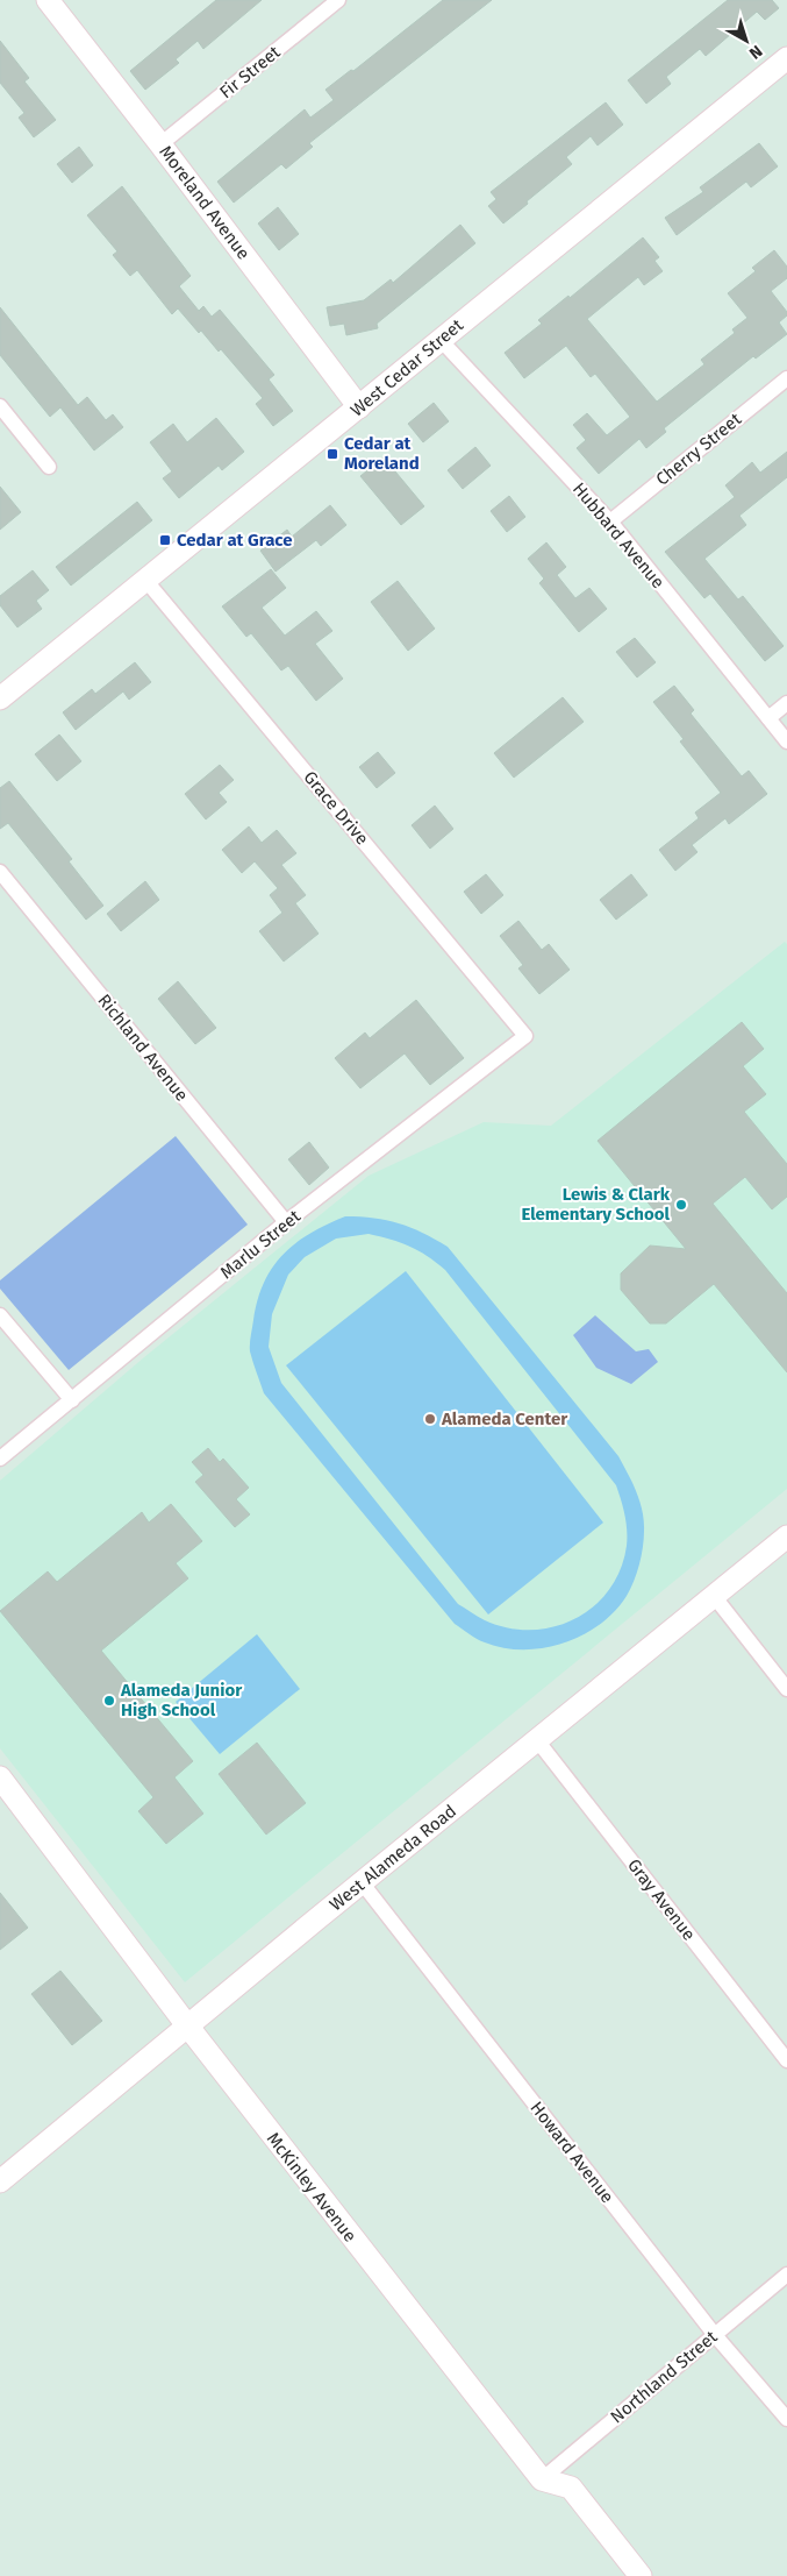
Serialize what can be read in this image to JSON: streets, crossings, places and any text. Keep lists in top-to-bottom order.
{
  "streets": {
    "street": [
      "Fir Street",
      "Moreland Avenue",
      "West Cedar Street",
      "Cherry Street",
      "Hubbard Avenue",
      "Grace Drive",
      "Richland Avenue",
      "Marlu Street",
      "West Alameda Road",
      "Gray Avenue",
      "Howard Avenue",
      "McKinley Avenue",
      "Northland Street"
    ]
  },
  "crossings": [
    ["Fir Street", "Moreland Avenue"],
    ["Moreland Avenue", "West Cedar Street"],
    ["West Cedar Street", "Hubbard Avenue"],
    ["West Cedar Street", "Grace Drive"],
    ["Cherry Street", "Hubbard Avenue"],
    ["Grace Drive", "Marlu Street"],
    ["Richland Avenue", "Marlu Street"],
    ["West Alameda Road", "Gray Avenue"],
    ["West Alameda Road", "Howard Avenue"],
    ["West Alameda Road", "McKinley Avenue"],
    ["Howard Avenue", "Northland Street"],
    ["McKinley Avenue", "Northland Street"]
  ],
  "places": {
    "transit": ["Cedar at Moreland", "Cedar at Grace"],
    "other": ["Lewis & Clark Elementary School", "Alameda Center", "Alameda Junior High School"]
  },
  "north": "bottom right"
}
